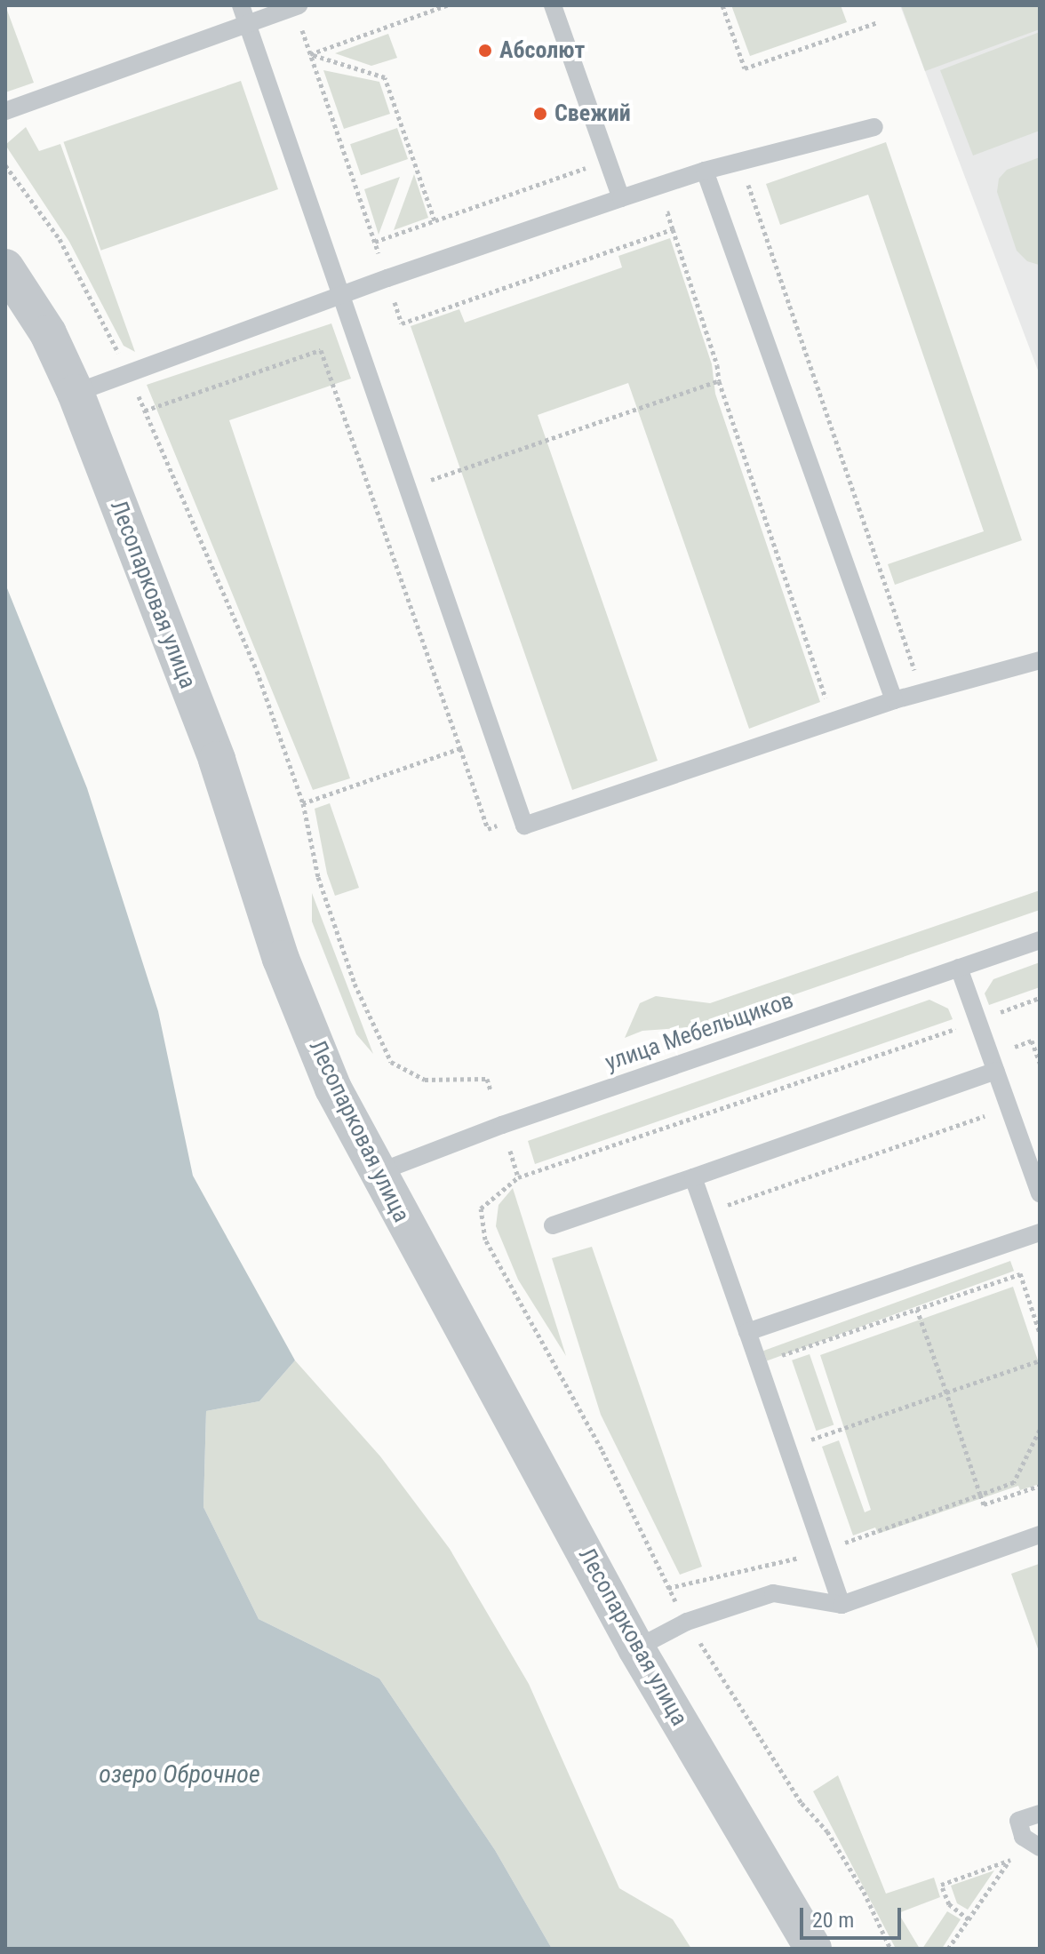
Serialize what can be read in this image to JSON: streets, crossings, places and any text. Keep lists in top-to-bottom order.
{
  "streets": {
    "street": ["Лесопарковая улица"],
    "lane": ["улица Мебельщиков"]
  },
  "crossings": [
    ["Лесопарковая улица", "улица Мебельщиков"]
  ],
  "water": ["озеро Оброчное"],
  "places": ["Абсолют", "Свежий"],
  "scale_bar": "20 m"
}
